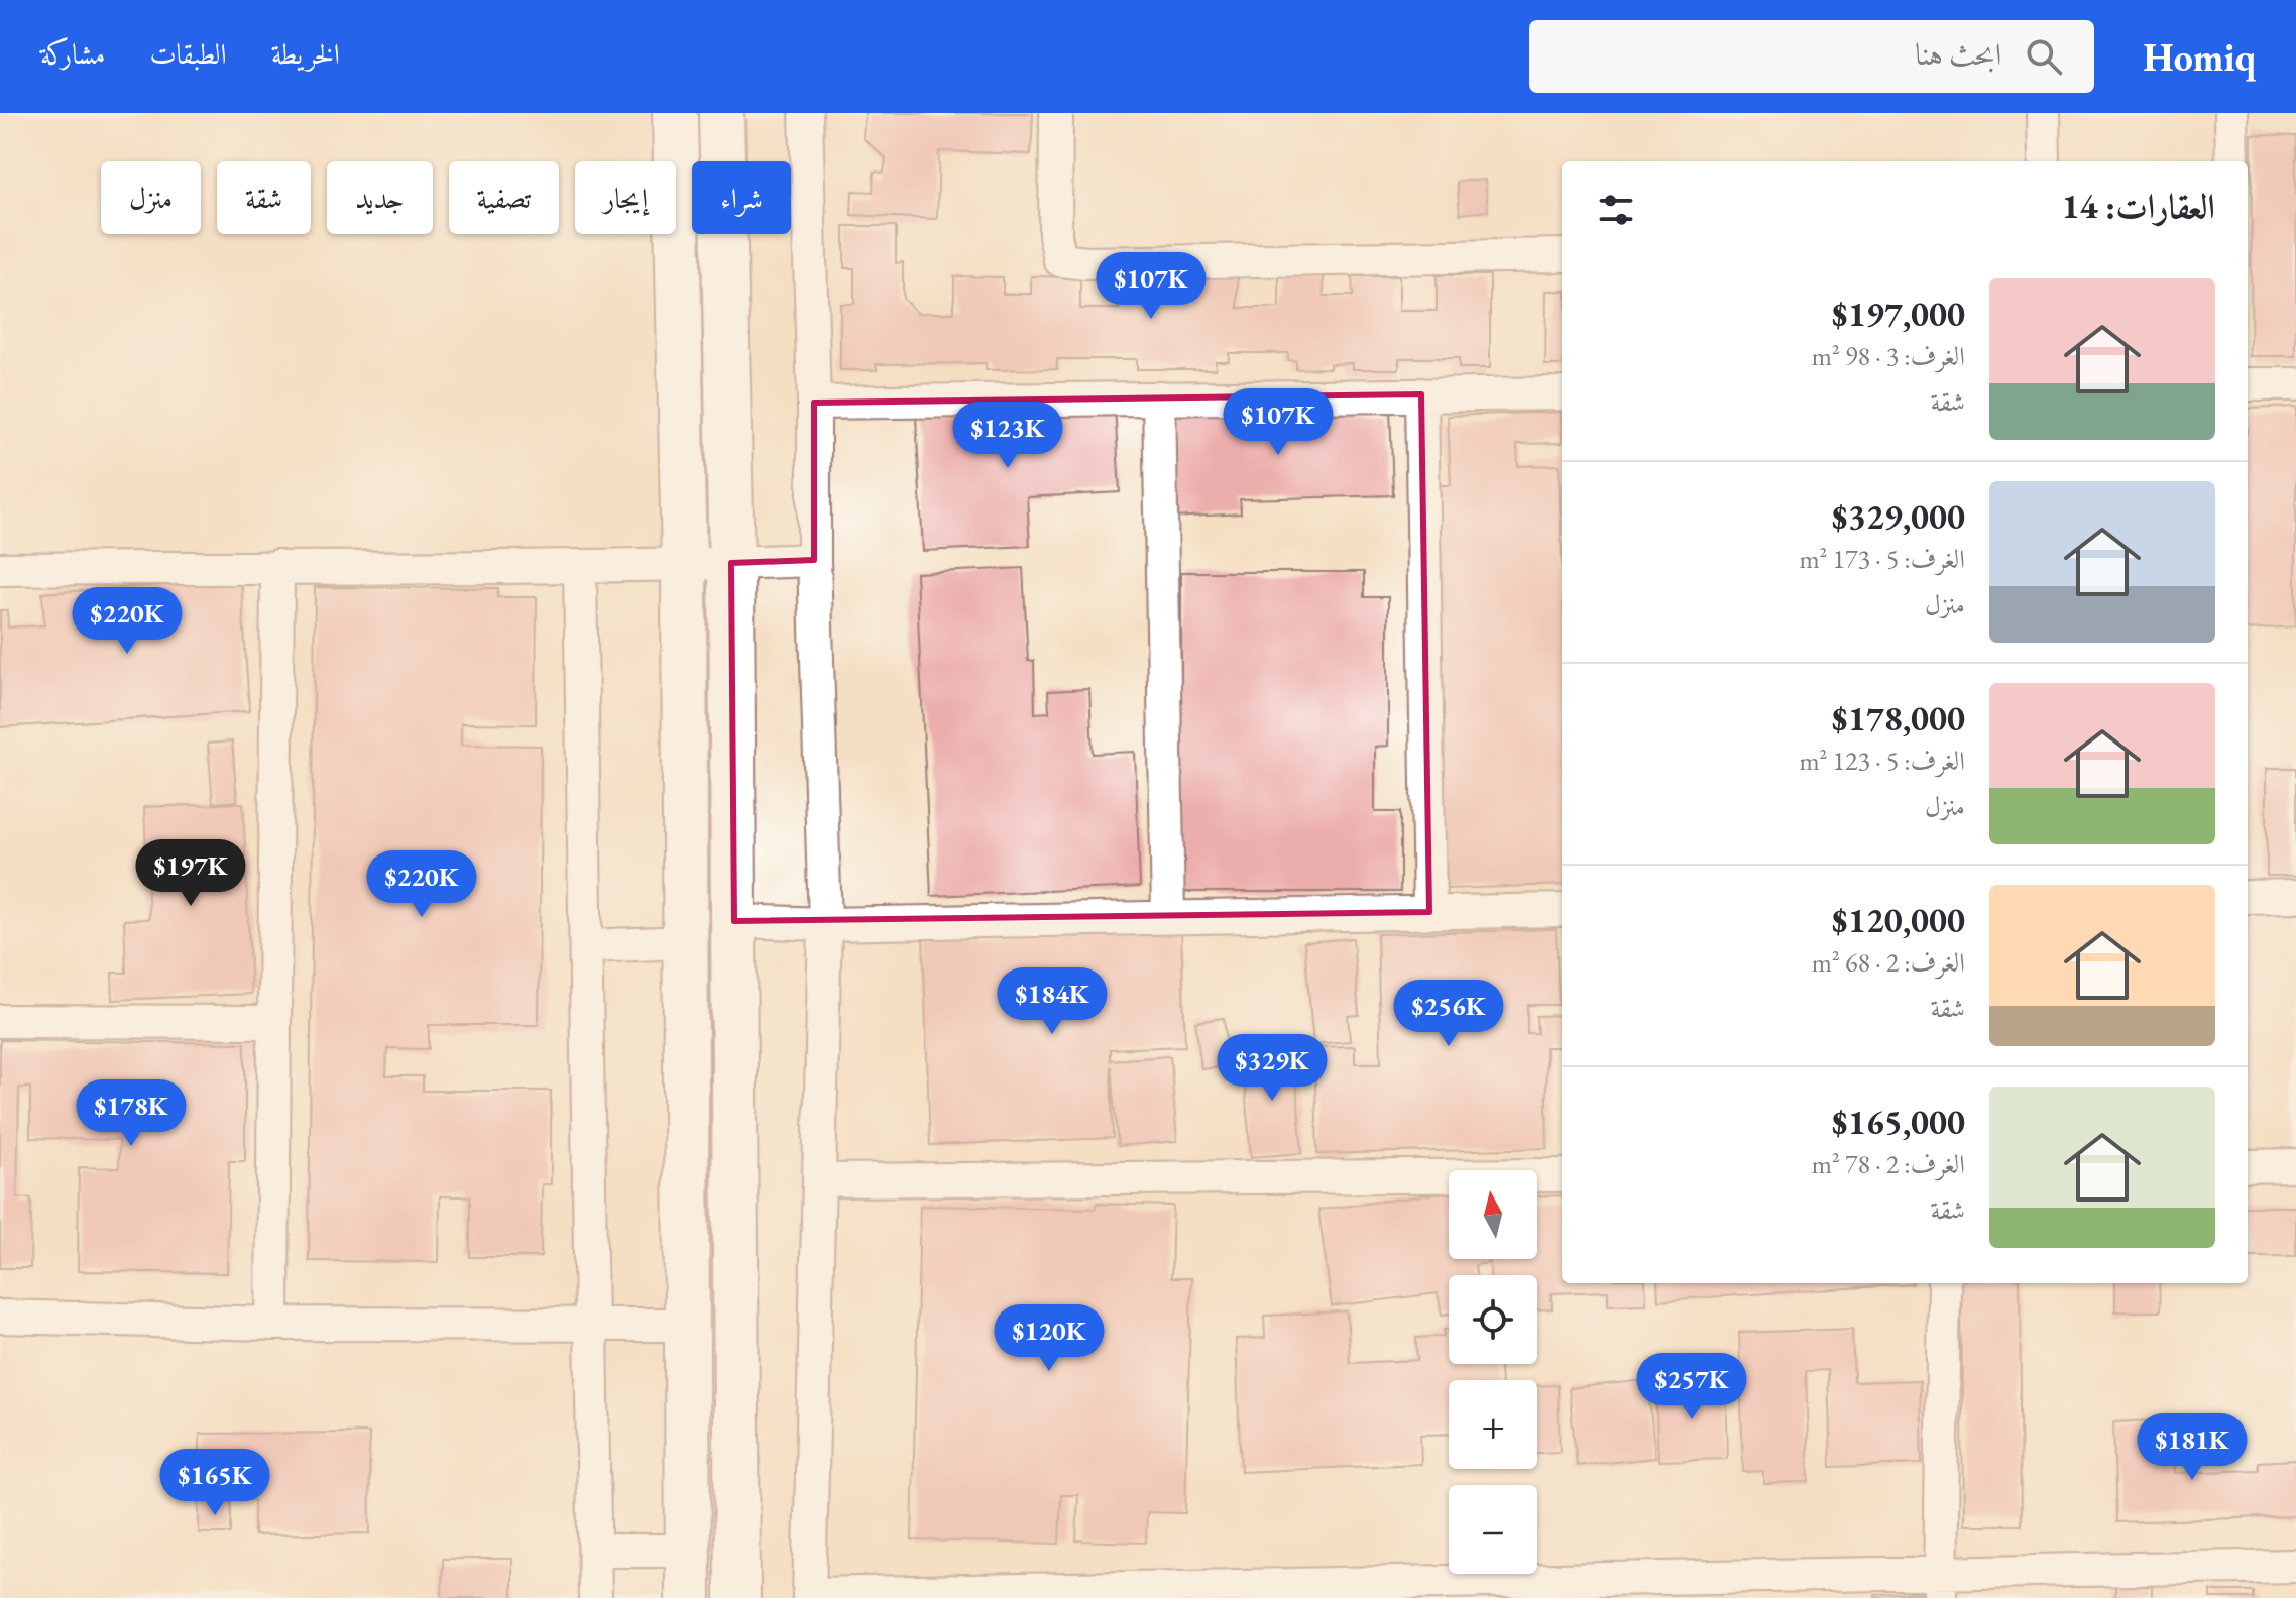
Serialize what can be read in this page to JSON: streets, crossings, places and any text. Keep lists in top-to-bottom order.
{
  "north": "top",
  "page": {
    "header": "Homiq",
    "search": "ابحث هنا",
    "nav": ["الخريطة", "الطبقات", "مشاركة"],
    "chip": [
      "شراء",
      "إيجار",
      "تصفية",
      "جديد",
      "شقة",
      "منزل"
    ],
    "heading": "العقارات: 14",
    "price": [
      "$107K",
      "$107K",
      "$123K",
      "$220K",
      "$197K",
      "$220K",
      "$184K",
      "$256K",
      "$329K",
      "$178K",
      "$120K",
      "$257K",
      "$181K",
      "$165K"
    ],
    "list": [
      {
        "name": "$197,000",
        "note": "الغرف: 3 · 98 m² · شقة"
      },
      {
        "name": "$329,000",
        "note": "الغرف: 5 · 173 m² · منزل"
      },
      {
        "name": "$178,000",
        "note": "الغرف: 5 · 123 m² · منزل"
      },
      {
        "name": "$120,000",
        "note": "الغرف: 2 · 68 m² · شقة"
      },
      {
        "name": "$165,000",
        "note": "الغرف: 2 · 78 m² · شقة"
      }
    ],
    "map_buttons": ["+", "−"]
  }
}
